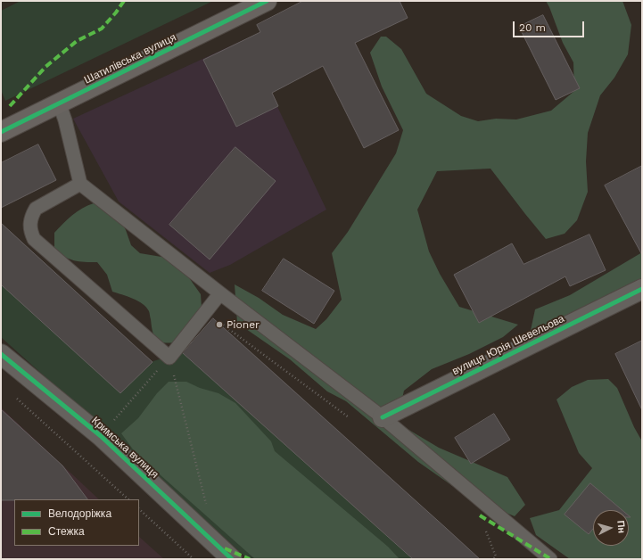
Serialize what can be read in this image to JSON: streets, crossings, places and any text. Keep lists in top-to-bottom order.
{
  "streets": {
    "street": ["Шатилівська вулиця", "вулиця Юрія Шевельова", "Кримська вулиця"]
  },
  "places": ["Pioner"],
  "legend": ["Велодоріжка", "Стежка"],
  "scale_bar": "20 m",
  "north": "right"
}
